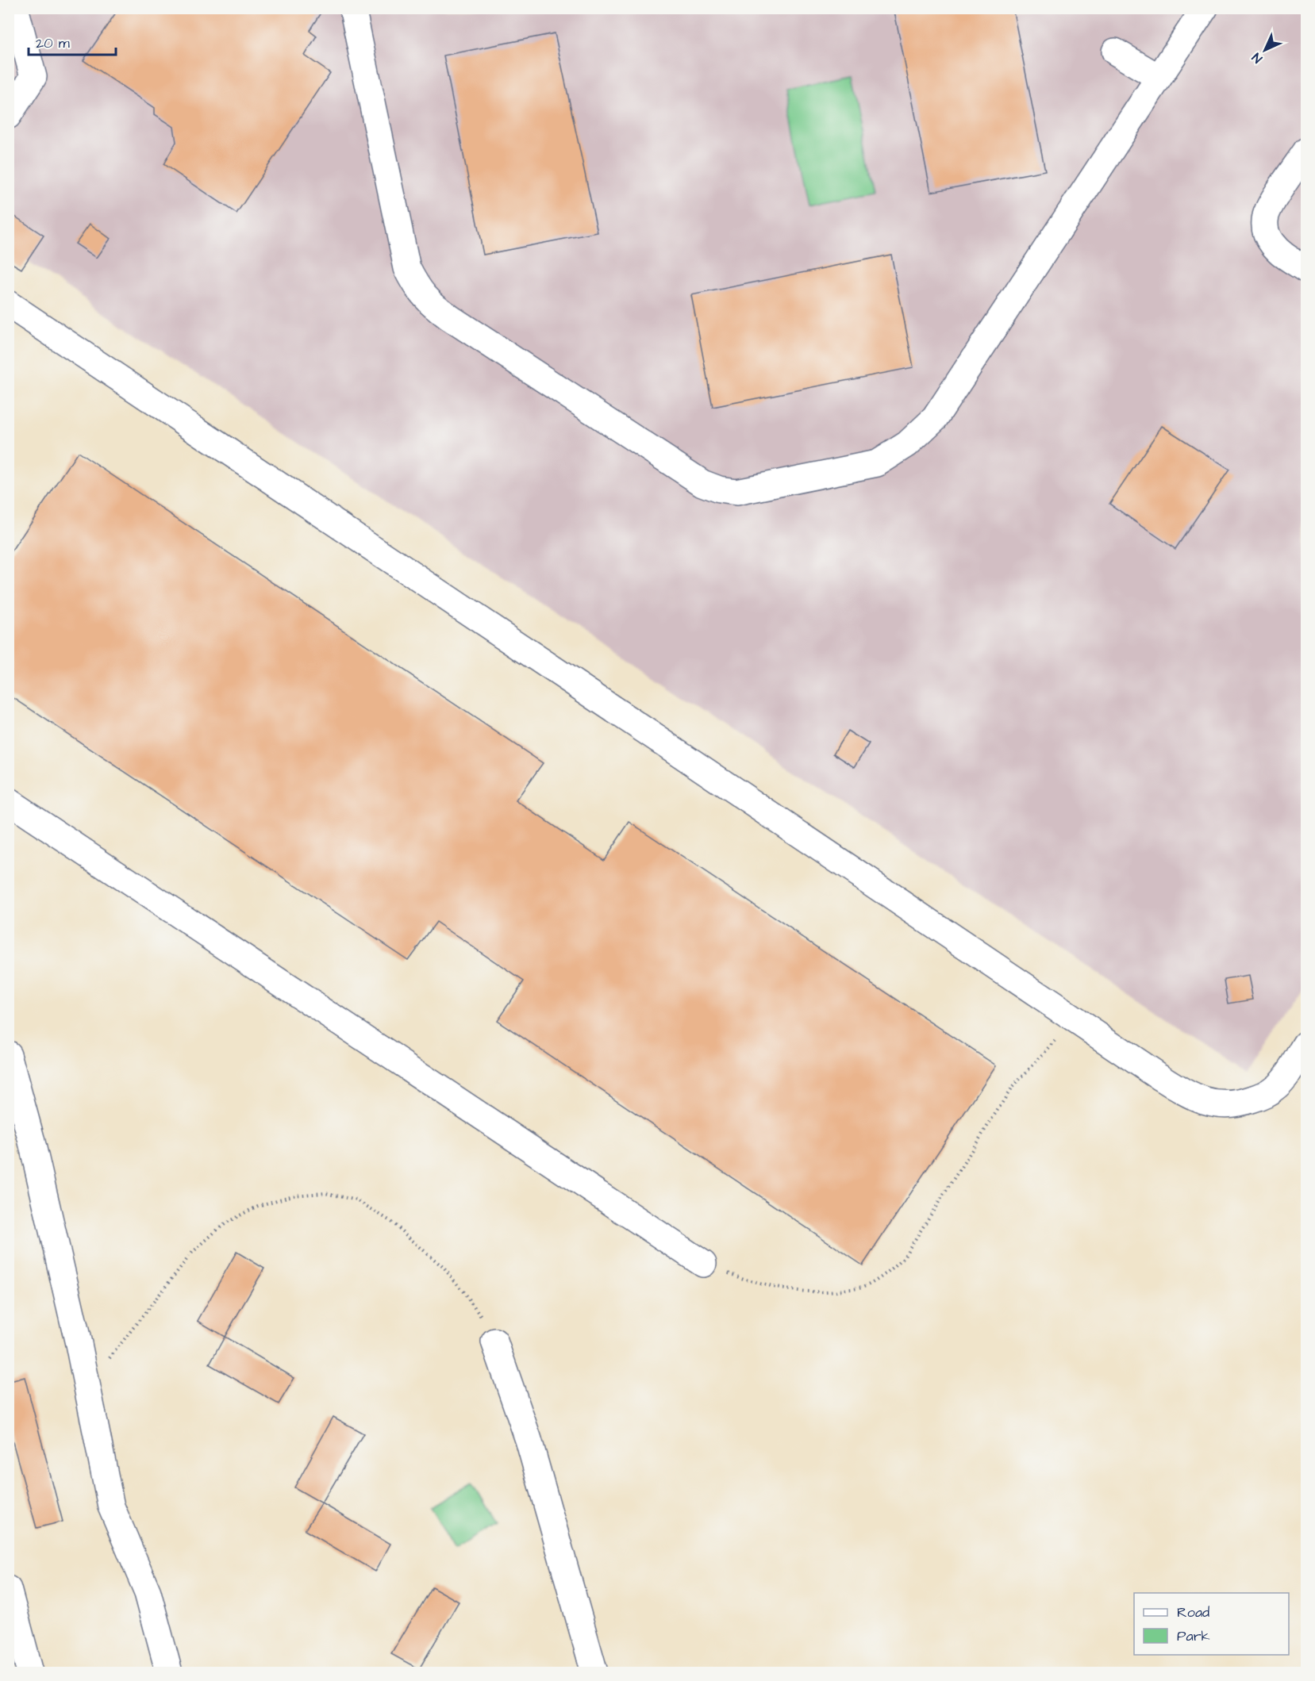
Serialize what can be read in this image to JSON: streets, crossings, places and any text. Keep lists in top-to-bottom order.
{
  "legend": ["Road", "Park"],
  "scale_bar": "20 m",
  "north": "bottom left"
}
